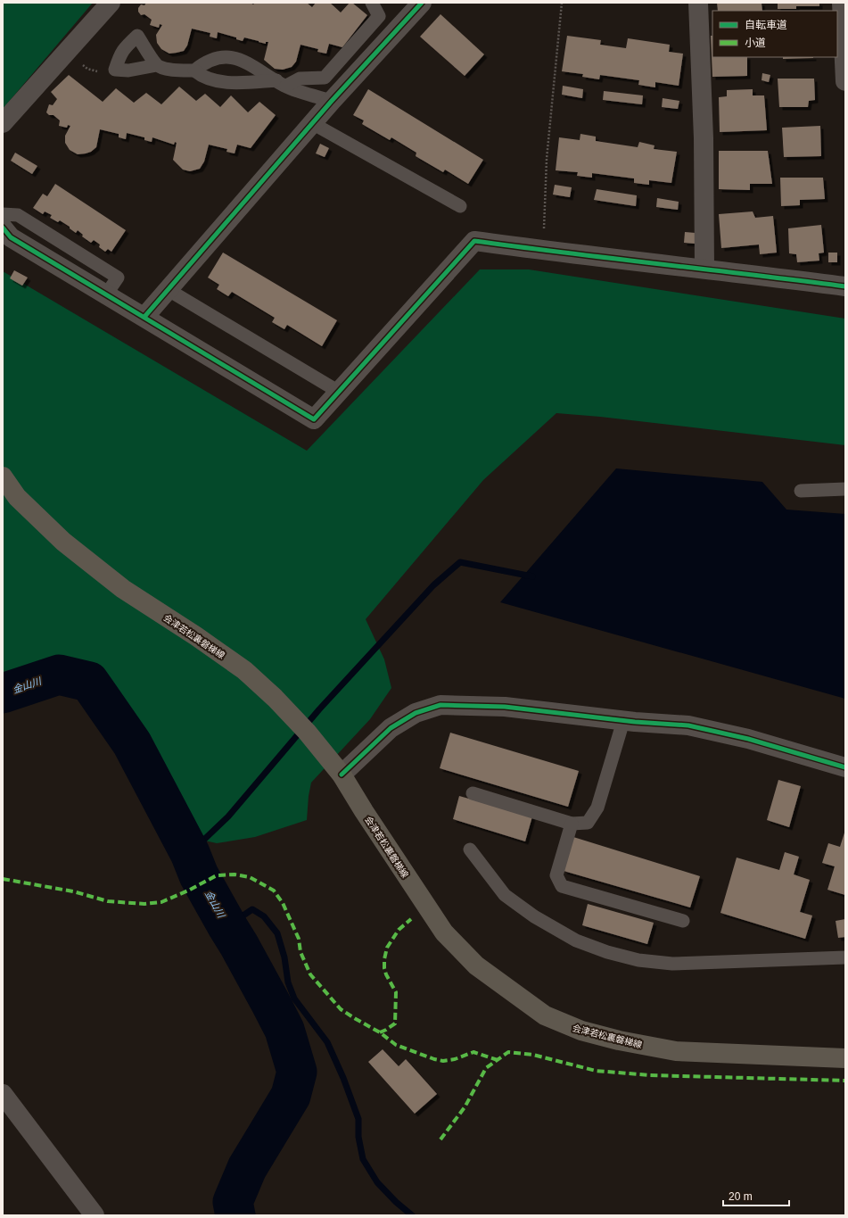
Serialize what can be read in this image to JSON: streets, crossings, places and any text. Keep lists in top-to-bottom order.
{
  "streets": {
    "main road": ["会津若松裏磐梯線"]
  },
  "water": ["金山川"],
  "legend": ["自転車道", "小道"],
  "scale_bar": "20 m"
}
